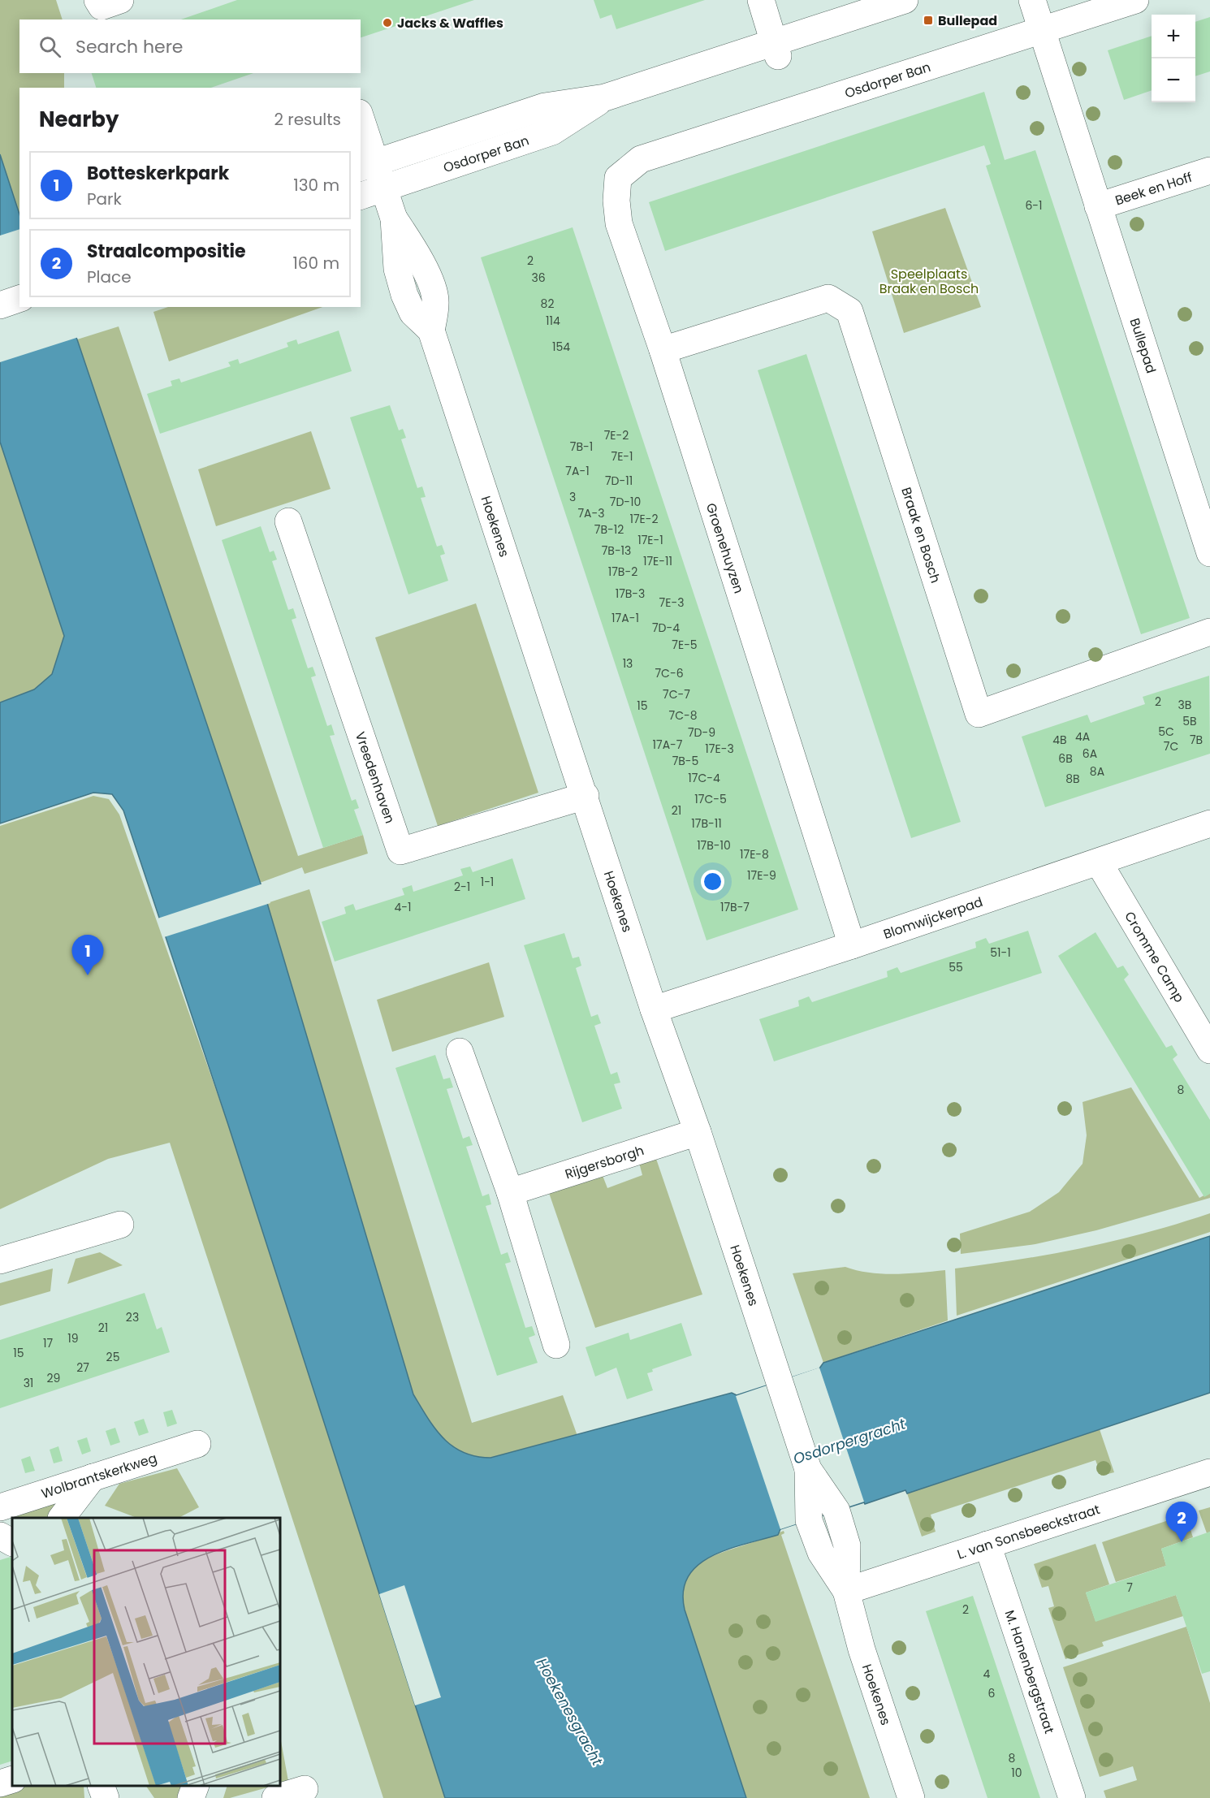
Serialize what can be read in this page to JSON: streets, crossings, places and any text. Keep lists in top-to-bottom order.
{
  "streets": {
    "street": [
      "Osdorper Ban",
      "Beek en Hoff",
      "Bullepad",
      "Hoekenes",
      "Braak en Bosch",
      "Groenehuyzen",
      "Vreedenhaven",
      "Blomwijckerpad",
      "Cromme Camp",
      "Rijgersborgh",
      "Wolbrantskerkweg",
      "L. van Sonsbeeckstraat",
      "M. Hanenbergstraat"
    ]
  },
  "crossings": [
    ["Osdorper Ban", "Bullepad"],
    ["Osdorper Ban", "Hoekenes"],
    ["Osdorper Ban", "Groenehuyzen"],
    ["Beek en Hoff", "Bullepad"],
    ["Hoekenes", "Vreedenhaven"],
    ["Hoekenes", "Blomwijckerpad"],
    ["Hoekenes", "Rijgersborgh"],
    ["Hoekenes", "L. van Sonsbeeckstraat"],
    ["Braak en Bosch", "Groenehuyzen"],
    ["Groenehuyzen", "Blomwijckerpad"],
    ["Blomwijckerpad", "Cromme Camp"],
    ["L. van Sonsbeeckstraat", "M. Hanenbergstraat"]
  ],
  "water": ["Osdorpergracht", "Hoekenesgracht"],
  "parks": ["Speelplaats Braak en Bosch"],
  "places": {
    "transit": ["Bullepad"],
    "other": ["Jacks & Waffles"]
  },
  "house_numbers": [
    "6-1",
    "2",
    "36",
    "82",
    "114",
    "154",
    "7E-2",
    "7B-1",
    "7E-1",
    "7A-1",
    "7D-11",
    "3",
    "7D-10",
    "7A-3",
    "17E-2",
    "7B-12",
    "17E-1",
    "7B-13",
    "17E-11",
    "17B-2",
    "17B-3",
    "7E-3",
    "17A-1",
    "7D-4",
    "7E-5",
    "13",
    "7C-6",
    "7C-7",
    "2",
    "3B",
    "15",
    "7C-8",
    "5B",
    "5C",
    "7D-9",
    "4A",
    "4B",
    "7B",
    "17A-7",
    "7C",
    "17E-3",
    "6A",
    "6B",
    "7B-5",
    "8A",
    "17C-4",
    "8B",
    "17C-5",
    "21",
    "17B-11",
    "17B-10",
    "17E-8",
    "17E-9",
    "1-1",
    "2-1",
    "4-1",
    "17B-7",
    "51-1",
    "55",
    "8",
    "23",
    "21",
    "19",
    "17",
    "15",
    "25",
    "27",
    "29",
    "31",
    "7",
    "2",
    "4",
    "6",
    "8",
    "10"
  ],
  "page": {
    "map_buttons": ["+", "−"],
    "search": "Search here",
    "heading": ["Nearby", "2 results"],
    "list": [
      {
        "mark": "1",
        "name": "Botteskerkpark",
        "note": "Park",
        "value": "130 m"
      },
      {
        "mark": "2",
        "name": "Straalcompositie",
        "note": "Place",
        "value": "160 m"
      }
    ],
    "pins": ["1", "2"]
  }
}
